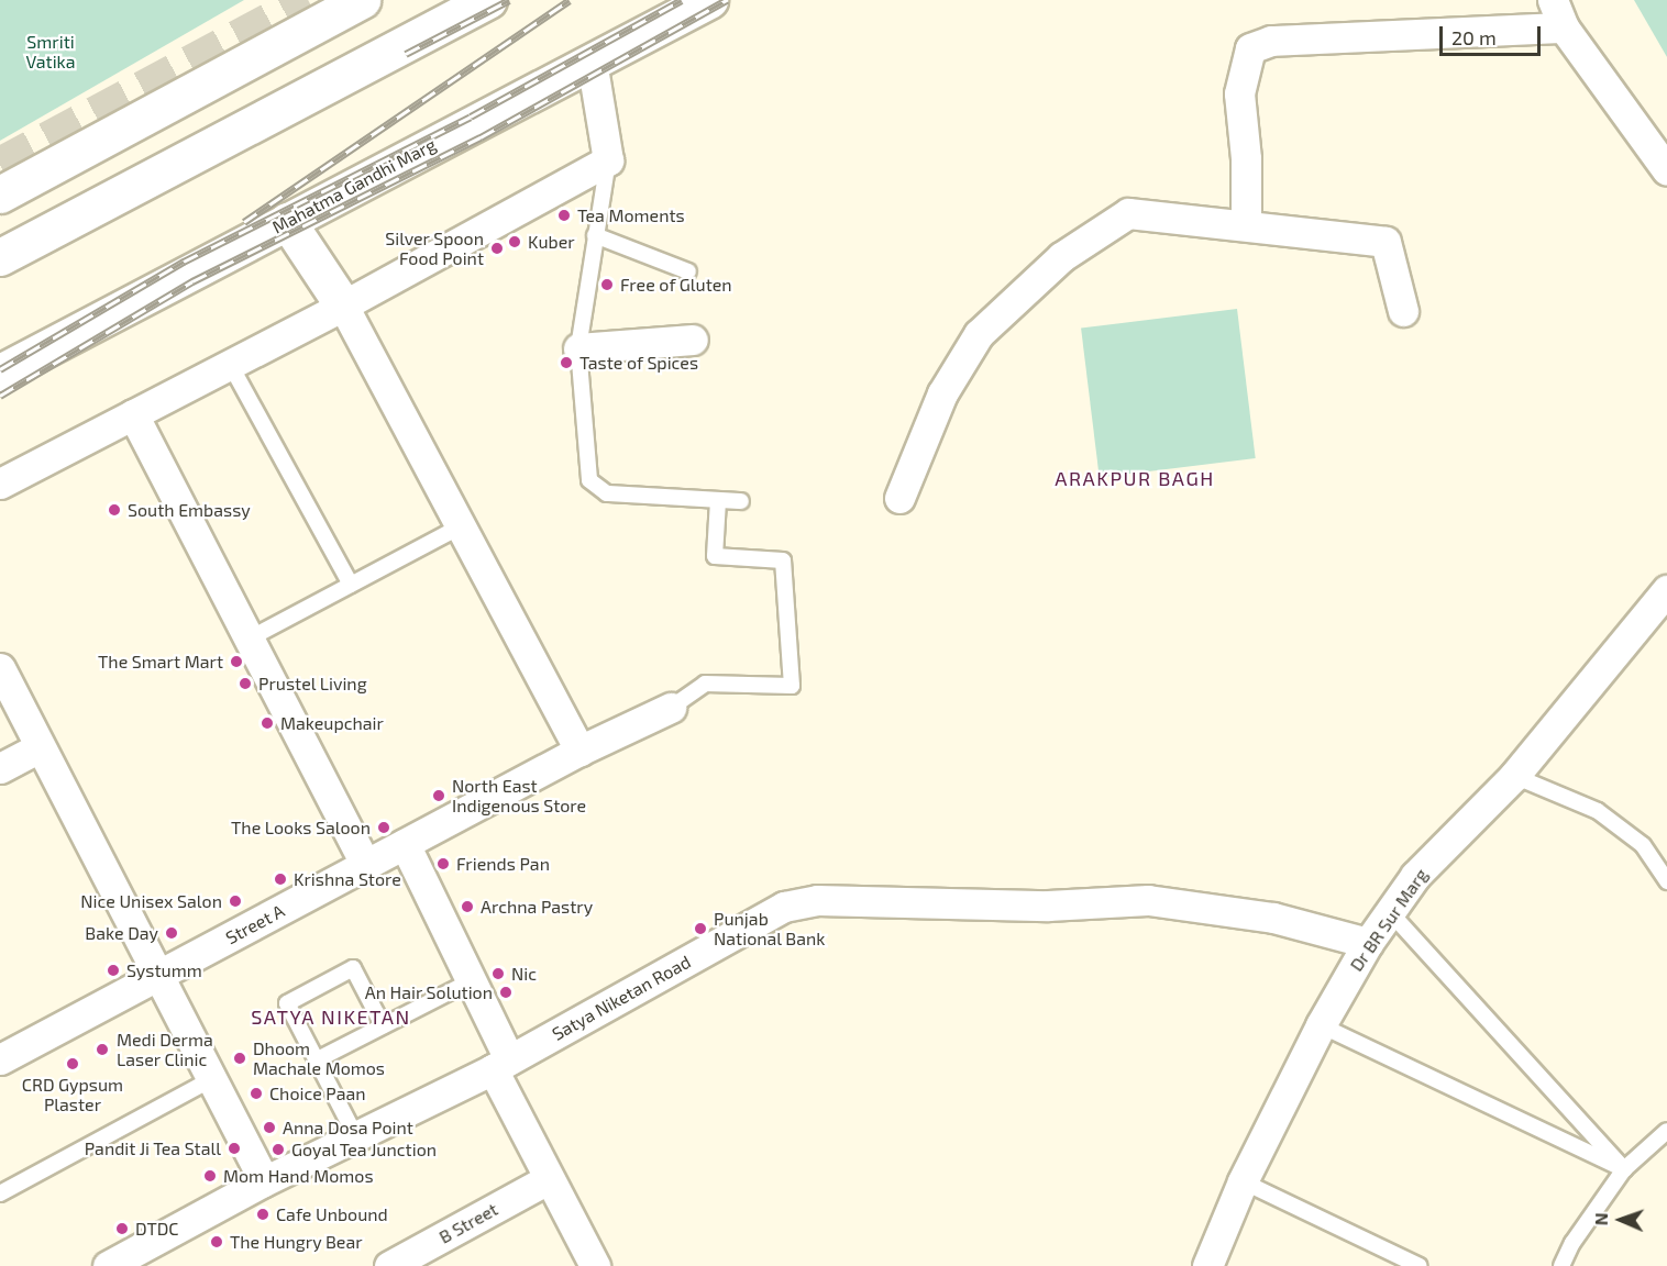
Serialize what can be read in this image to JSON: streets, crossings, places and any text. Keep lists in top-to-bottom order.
{
  "streets": {
    "main road": ["Mahatma Gandhi Marg"],
    "street": [
      "Dr BR Sur Marg",
      "Street A",
      "Satya Niketan Road",
      "B Street"
    ]
  },
  "crossings": [
    ["Dr BR Sur Marg", "Satya Niketan Road"]
  ],
  "districts": ["ARAKPUR BAGH", "SATYA NIKETAN"],
  "parks": ["Smriti Vatika"],
  "places": [
    "Tea Moments",
    "Kuber",
    "Silver Spoon Food Point",
    "Free of Gluten",
    "Taste of Spices",
    "South Embassy",
    "The Smart Mart",
    "Prustel Living",
    "Makeupchair",
    "North East Indigenous Store",
    "The Looks Saloon",
    "Friends Pan",
    "Krishna Store",
    "Nice Unisex Salon",
    "Archna Pastry",
    "Punjab National Bank",
    "Bake Day",
    "Systumm",
    "Nic",
    "An Hair Solution",
    "Medi Derma Laser Clinic",
    "Dhoom Machale Momos",
    "CRD Gypsum Plaster",
    "Choice Paan",
    "Anna Dosa Point",
    "Pandit Ji Tea Stall",
    "Goyal Tea Junction",
    "Mom Hand Momos",
    "Cafe Unbound",
    "DTDC",
    "The Hungry Bear"
  ],
  "scale_bar": "20 m",
  "north": "left"
}
